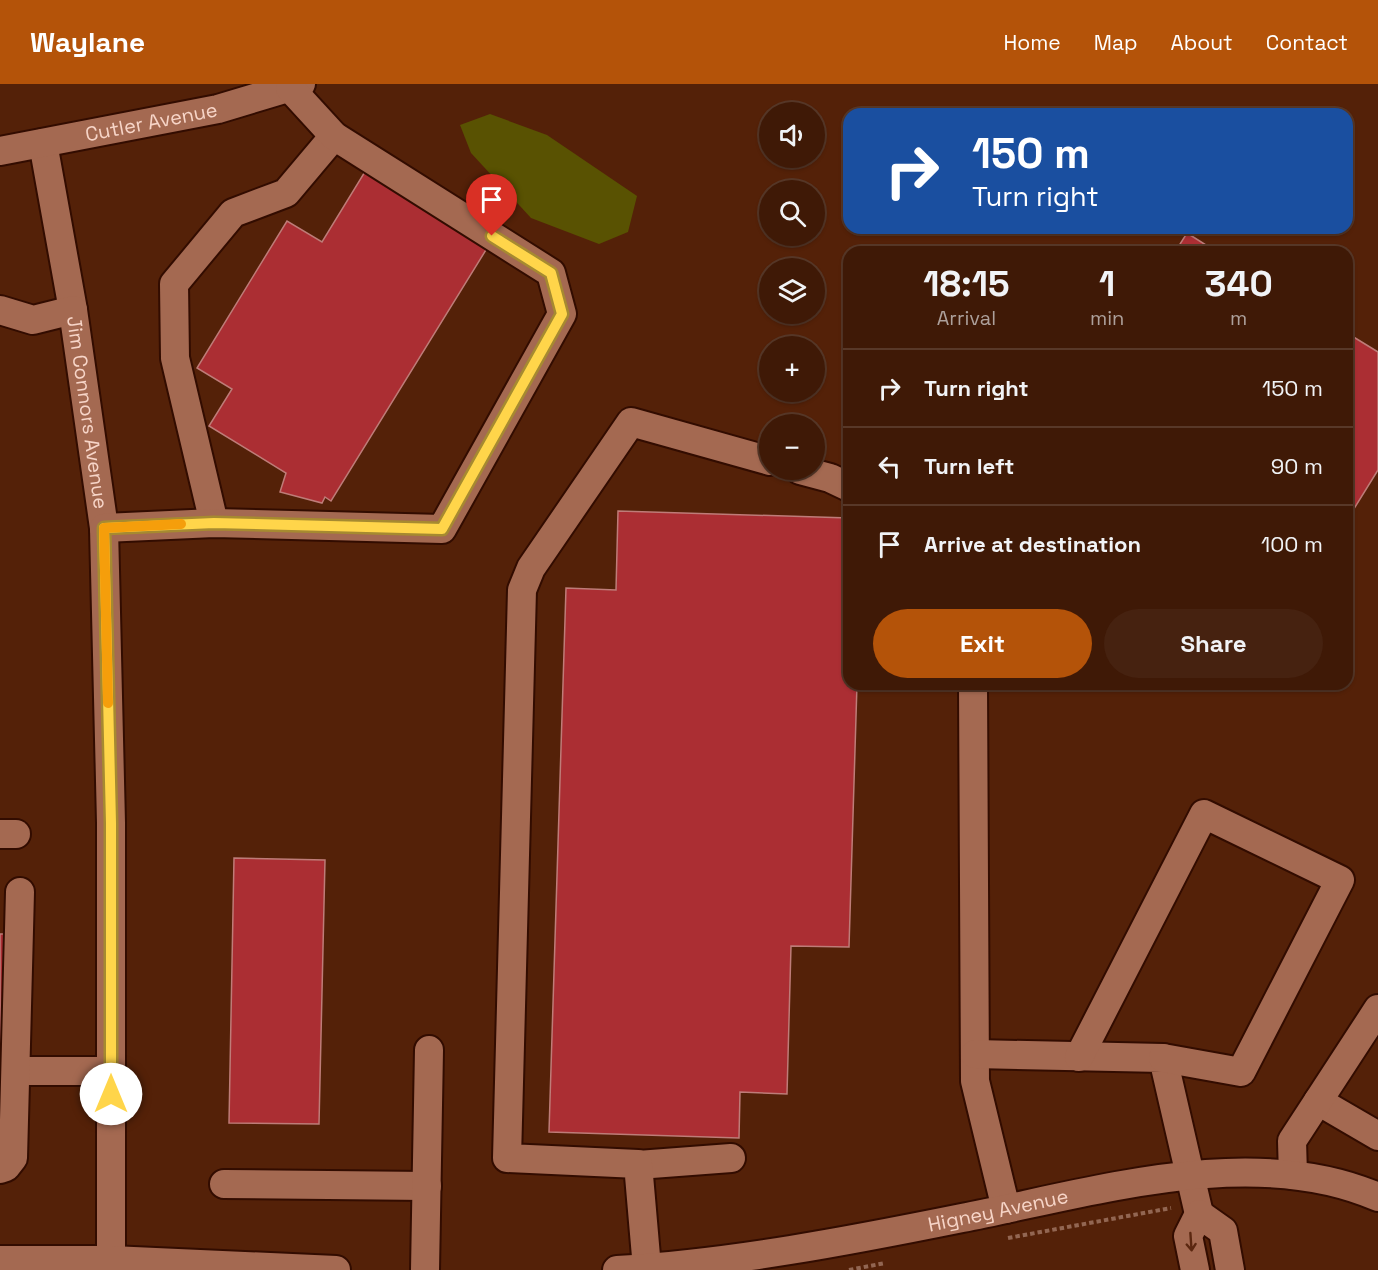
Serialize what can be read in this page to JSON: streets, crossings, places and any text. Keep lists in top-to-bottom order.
{
  "streets": {
    "street": ["Cutler Avenue", "Jim Connors Avenue", "Higney Avenue"]
  },
  "crossings": [
    ["Cutler Avenue", "Jim Connors Avenue"]
  ],
  "page": {
    "header": "Waylane",
    "nav": [
      "Home",
      "Map",
      "About",
      "Contact"
    ],
    "map_buttons": ["+", "−"],
    "turn": ["150 m", "Turn right"],
    "eta": [
      "18:15",
      "Arrival",
      "1",
      "min",
      "340",
      "m"
    ],
    "list": [
      {
        "name": "Turn right",
        "value": "150 m"
      },
      {
        "name": "Turn left",
        "value": "90 m"
      },
      {
        "name": "Arrive at destination",
        "value": "100 m"
      }
    ],
    "buttons": ["Exit", "Share"]
  }
}
